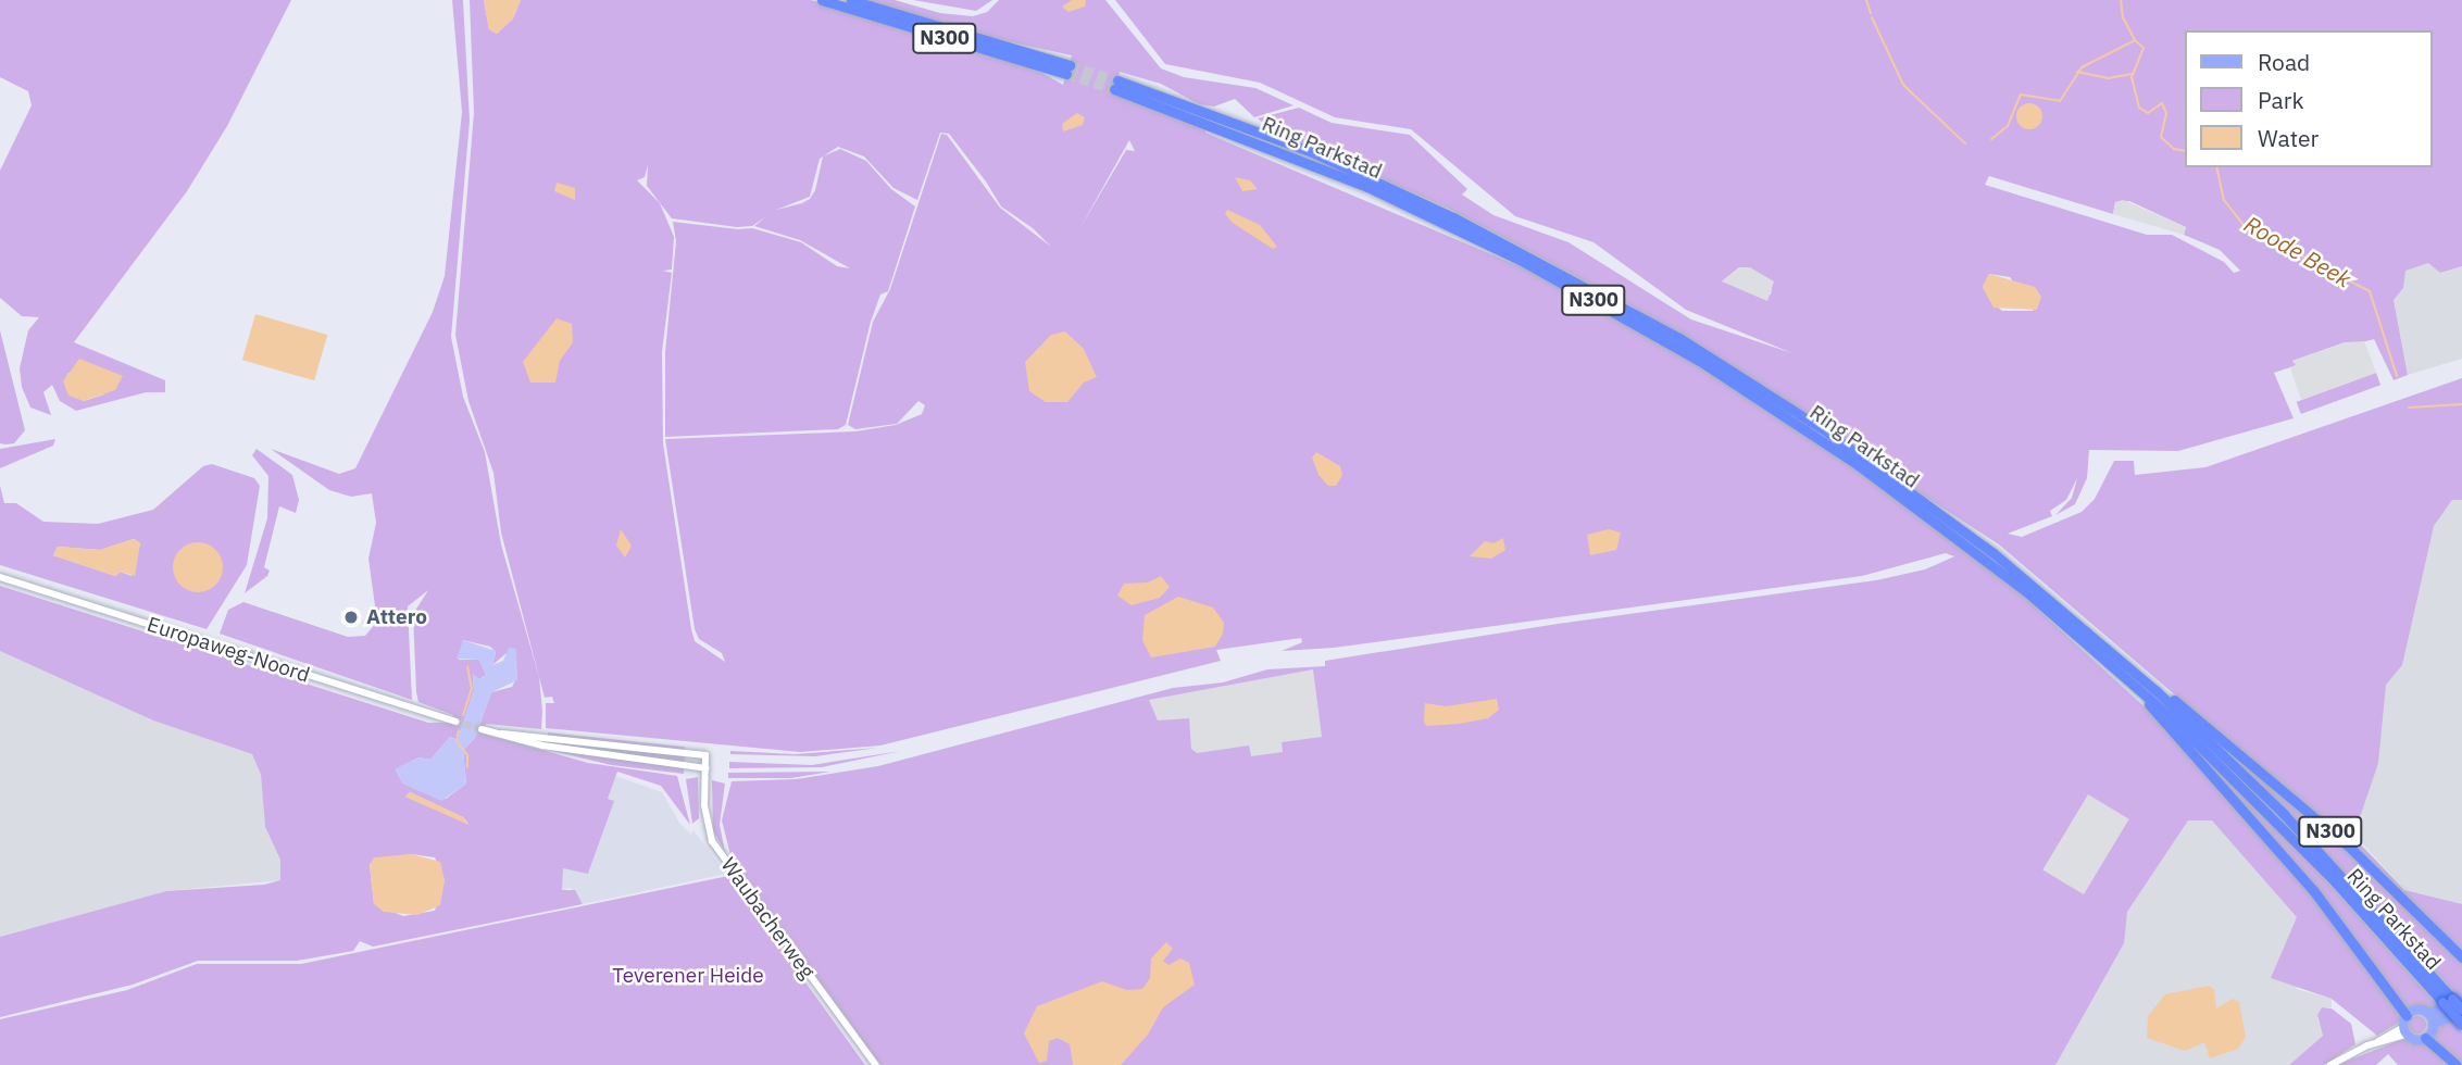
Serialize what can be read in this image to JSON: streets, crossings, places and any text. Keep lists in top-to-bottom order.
{
  "streets": {
    "highway": ["N300", "Ring Parkstad"],
    "street": ["Europaweg-Noord", "Waubacherweg"]
  },
  "crossings": [
    ["N300", "Ring Parkstad"]
  ],
  "water": ["Roode Beek"],
  "parks": ["Teverener Heide"],
  "places": ["Attero"],
  "legend": ["Road", "Park", "Water"]
}
